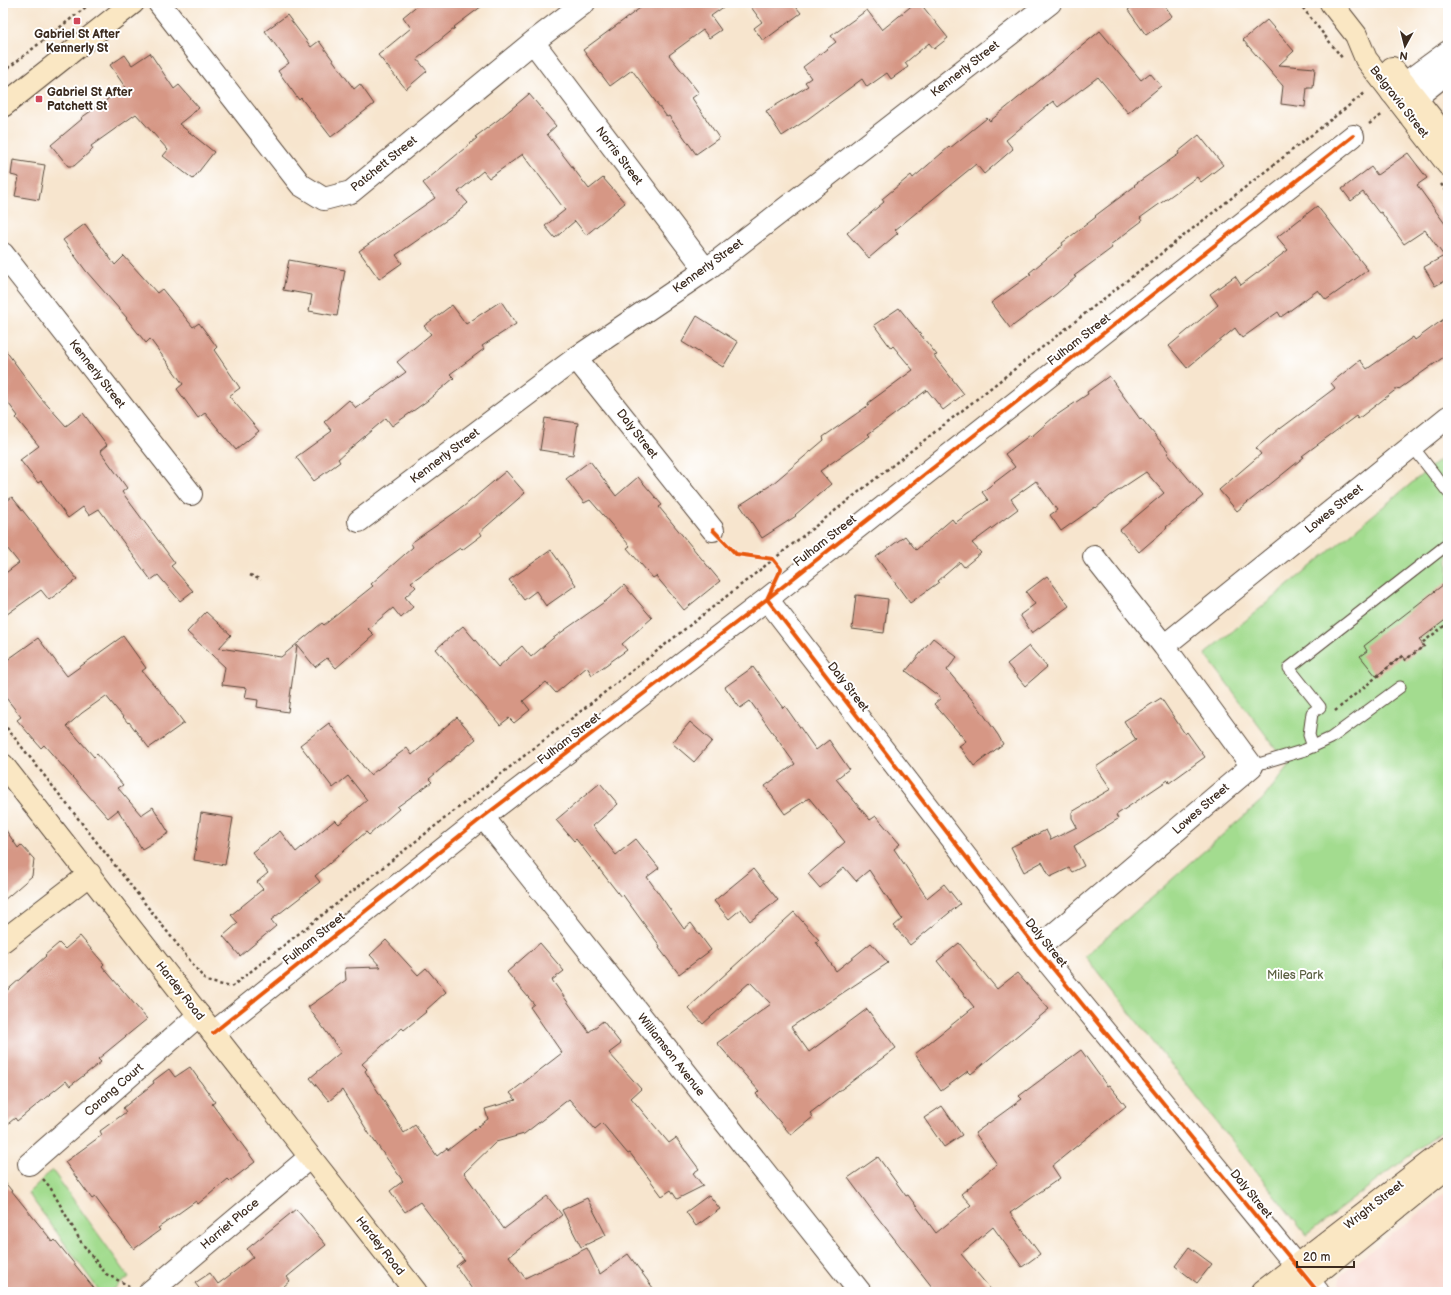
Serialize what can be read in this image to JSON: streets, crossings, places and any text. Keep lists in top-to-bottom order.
{
  "streets": {
    "street": [
      "Kennerly Street",
      "Belgravia Street",
      "Norris Street",
      "Patchett Street",
      "Fulham Street",
      "Daly Street",
      "Lowes Street",
      "Hardey Road",
      "Williamson Avenue",
      "Corang Court",
      "Wright Street",
      "Harriet Place"
    ]
  },
  "crossings": [
    ["Kennerly Street", "Norris Street"],
    ["Kennerly Street", "Daly Street"],
    ["Norris Street", "Patchett Street"],
    ["Fulham Street", "Daly Street"],
    ["Fulham Street", "Hardey Road"],
    ["Fulham Street", "Williamson Avenue"],
    ["Daly Street", "Lowes Street"],
    ["Daly Street", "Wright Street"],
    ["Hardey Road", "Corang Court"],
    ["Hardey Road", "Harriet Place"]
  ],
  "parks": ["Miles Park"],
  "places": {
    "transit": ["Gabriel St After Kennerly St", "Gabriel St After Patchett St"]
  },
  "scale_bar": "20 m",
  "north": "bottom"
}
